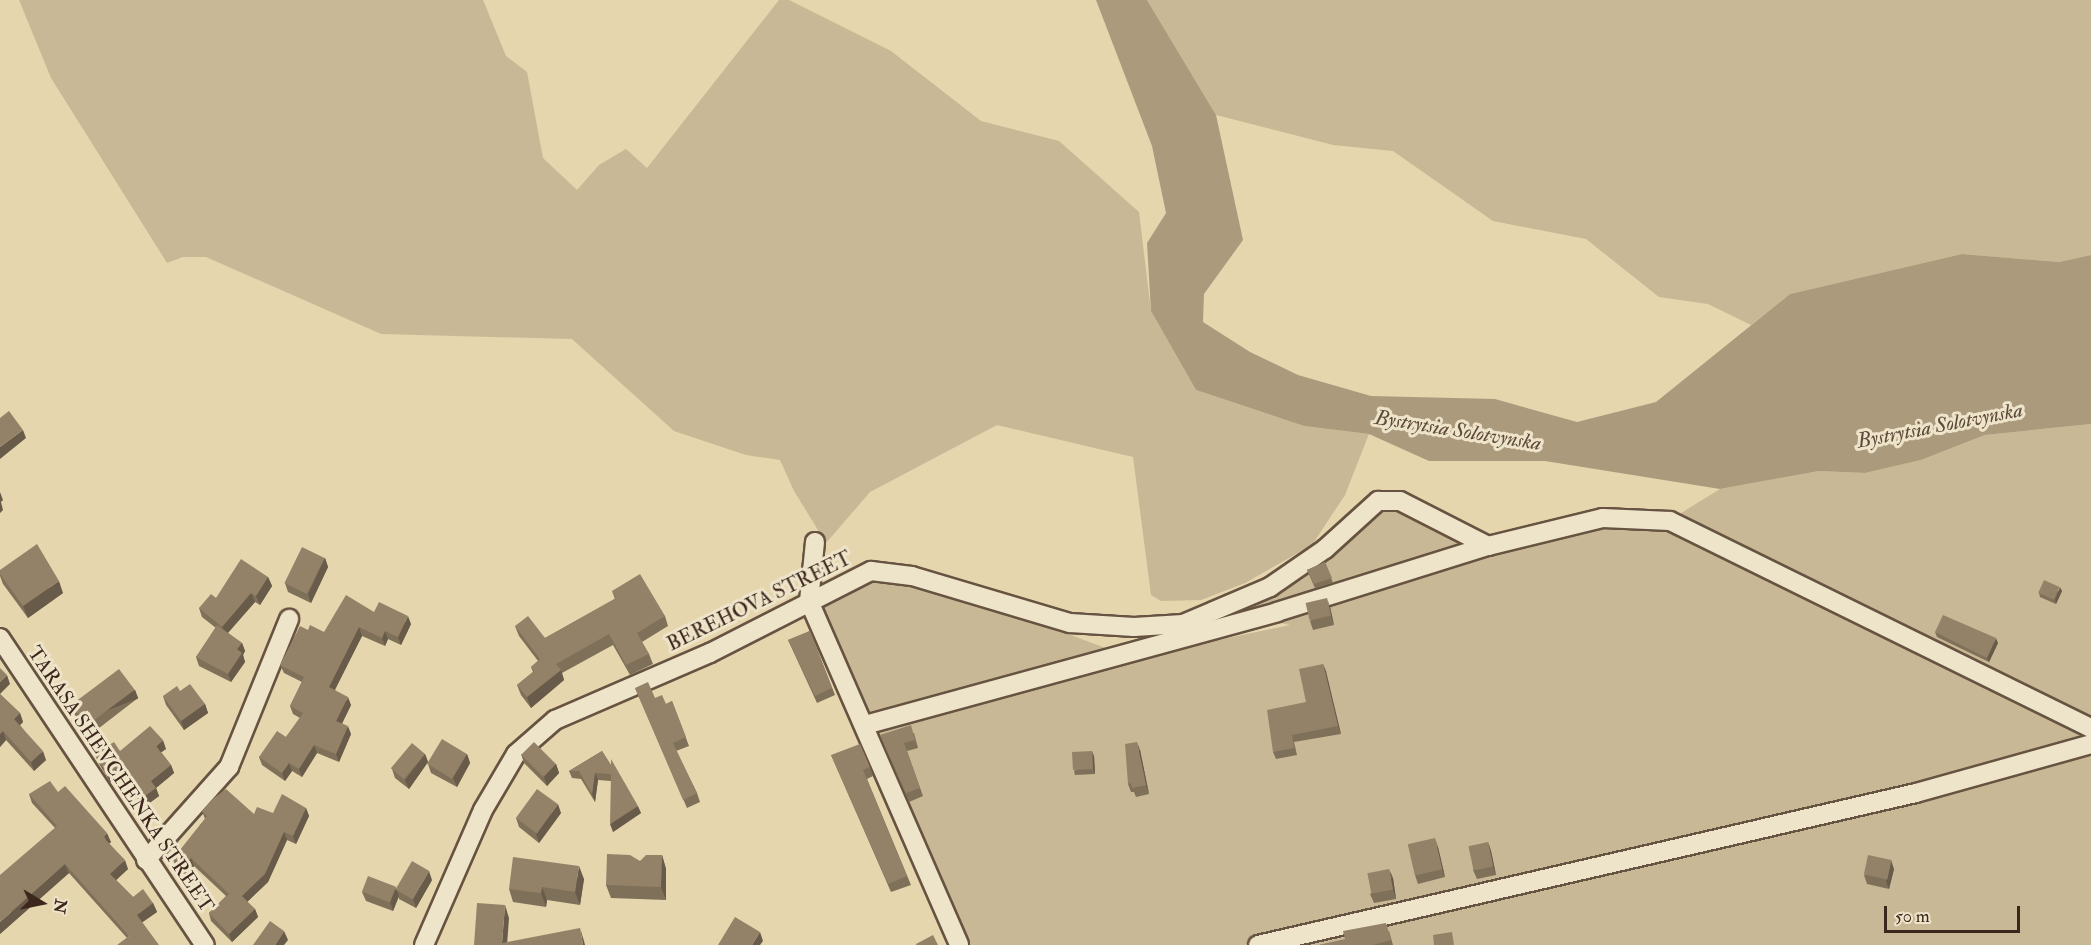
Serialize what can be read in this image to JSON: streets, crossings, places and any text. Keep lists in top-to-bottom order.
{
  "streets": {
    "street": ["BEREHOVA STREET", "TARASA SHEVCHENKA STREET"]
  },
  "water": ["Bystrytsia Solotvynska"],
  "scale_bar": "50 m",
  "north": "right"
}
